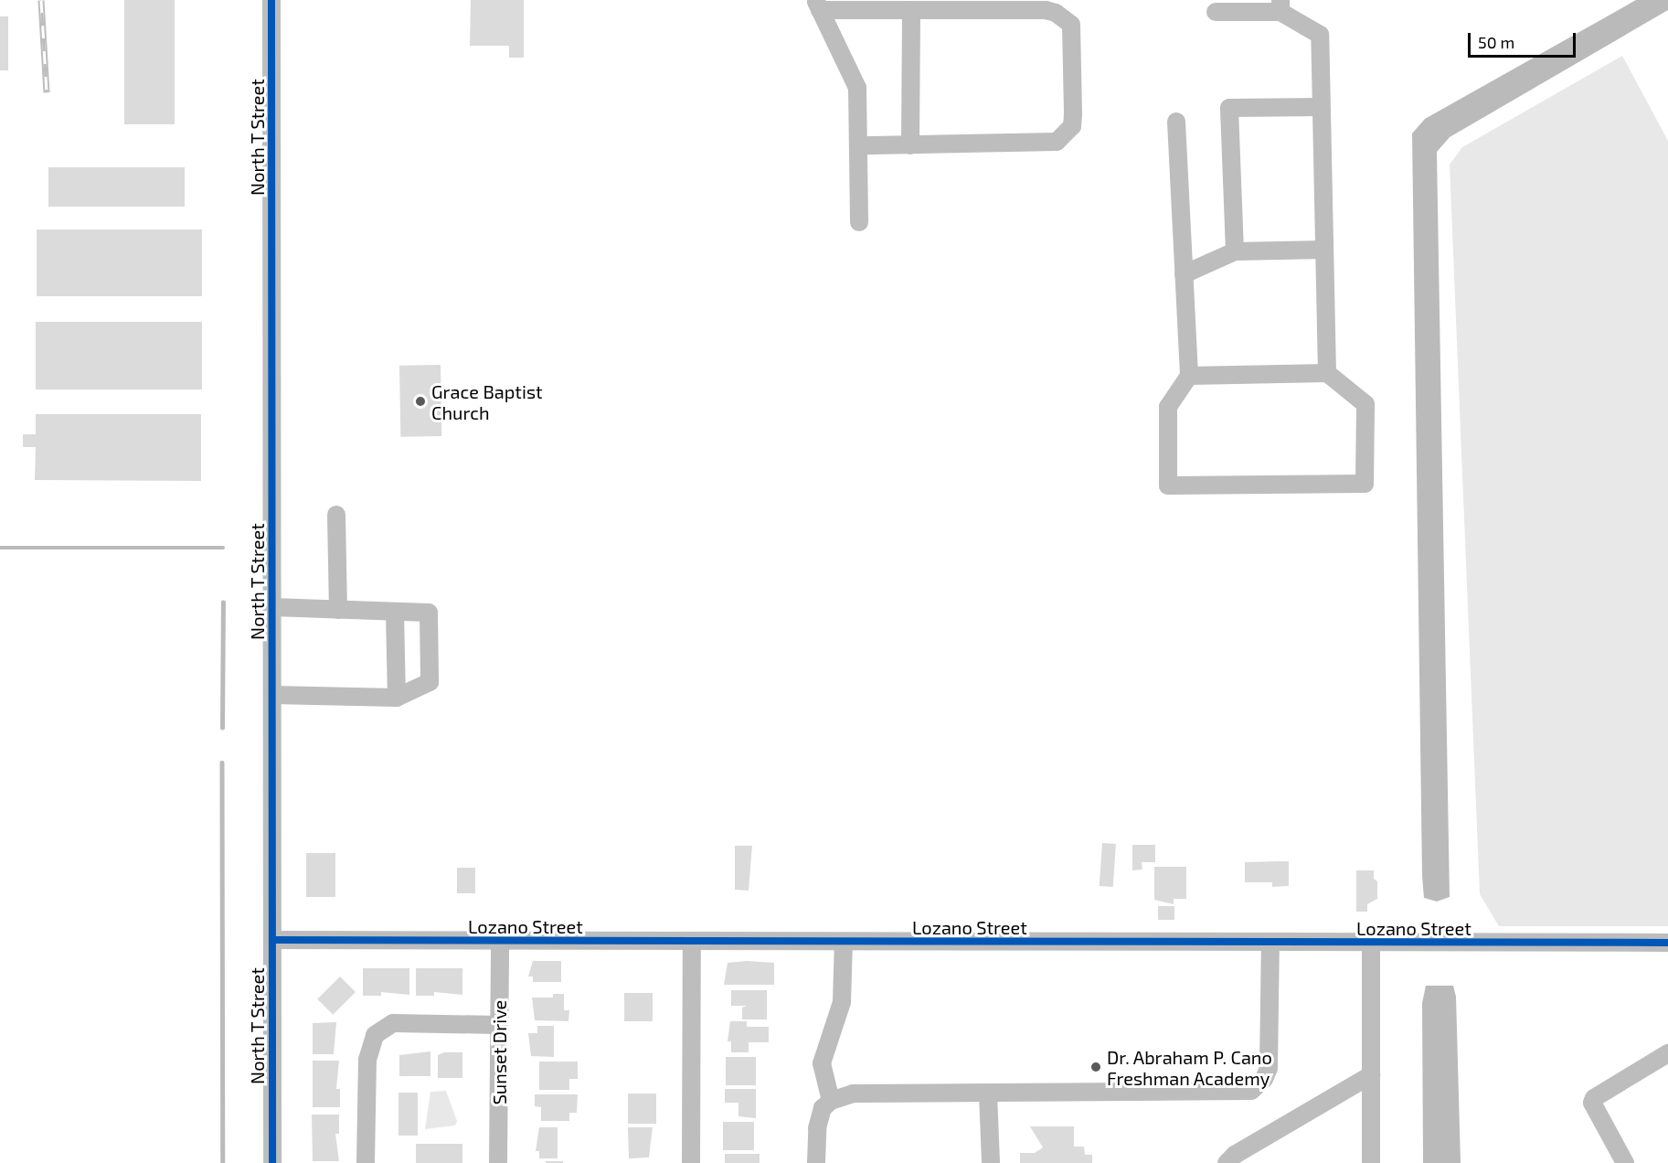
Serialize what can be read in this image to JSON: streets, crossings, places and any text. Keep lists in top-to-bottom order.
{
  "streets": {
    "street": ["North T Street", "Lozano Street", "Sunset Drive"]
  },
  "crossings": [
    ["North T Street", "Lozano Street"],
    ["Lozano Street", "Sunset Drive"]
  ],
  "places": ["Grace Baptist Church", "Dr. Abraham P. Cano Freshman Academy"],
  "scale_bar": "50 m"
}
